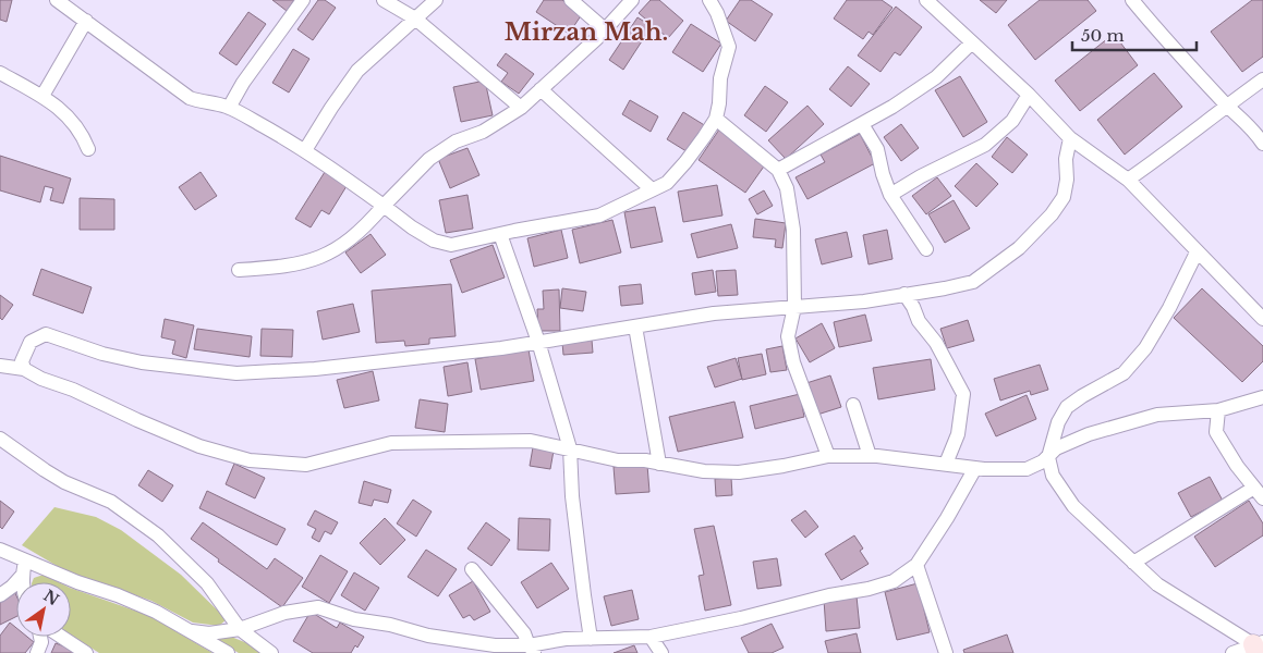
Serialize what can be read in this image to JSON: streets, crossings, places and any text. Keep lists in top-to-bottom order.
{
  "districts": ["Mirzan Mah."],
  "scale_bar": "50 m",
  "north": "top right"
}
